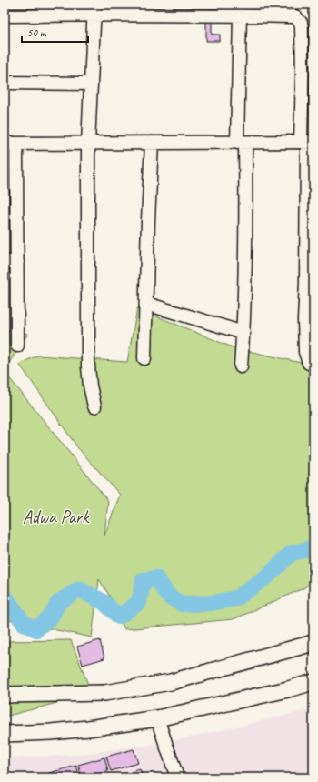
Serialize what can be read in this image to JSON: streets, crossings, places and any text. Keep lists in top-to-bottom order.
{
  "parks": ["Adwa Park"],
  "scale_bar": "50 m"
}
